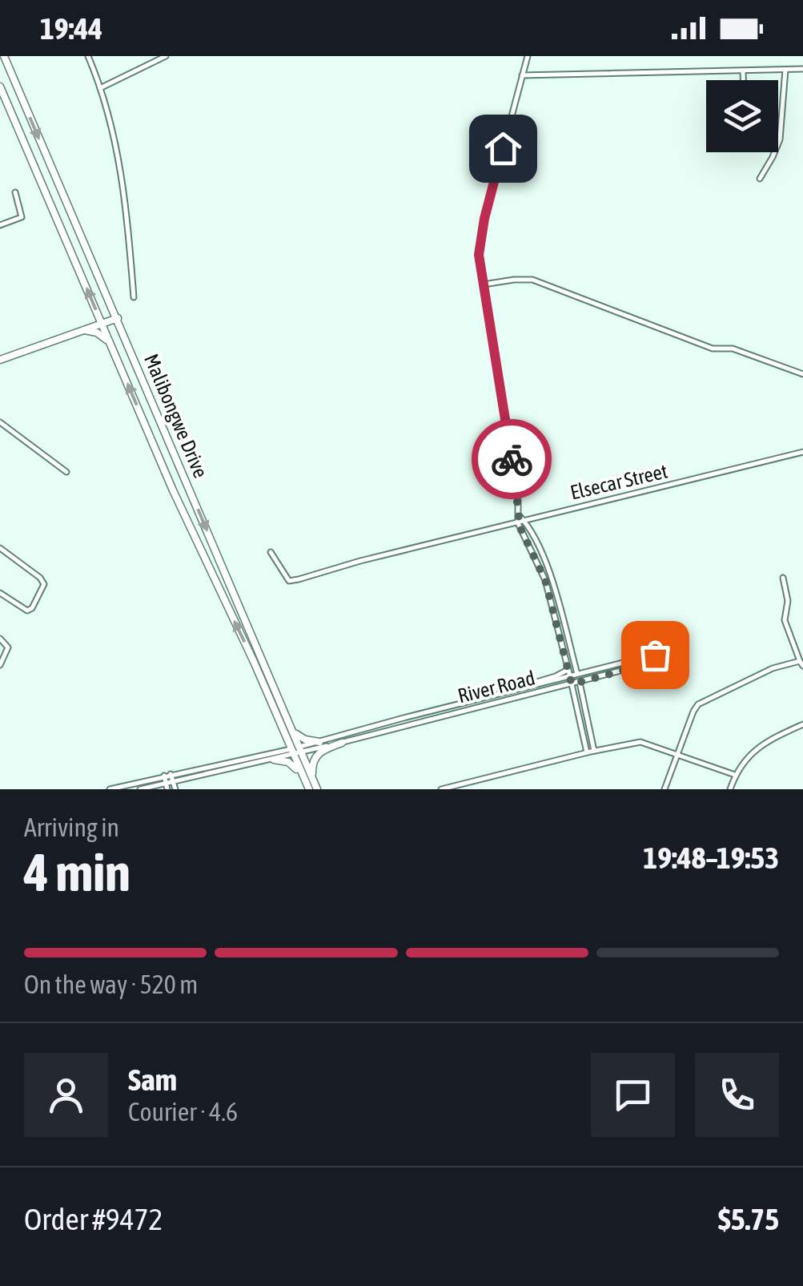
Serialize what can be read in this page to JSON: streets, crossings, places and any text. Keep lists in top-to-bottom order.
{
  "streets": {
    "main road": ["Malibongwe Drive"],
    "street": ["Elsecar Street", "River Road"]
  },
  "crossings": [
    ["Malibongwe Drive", "River Road"]
  ],
  "page": {
    "status": "19:44",
    "heading": ["4 min", "Arriving in", "19:48–19:53"],
    "panel": [
      "Sam",
      "Courier · 4.6",
      "Order #9472",
      "$5.75"
    ],
    "bar": "On the way · 520 m"
  }
}
